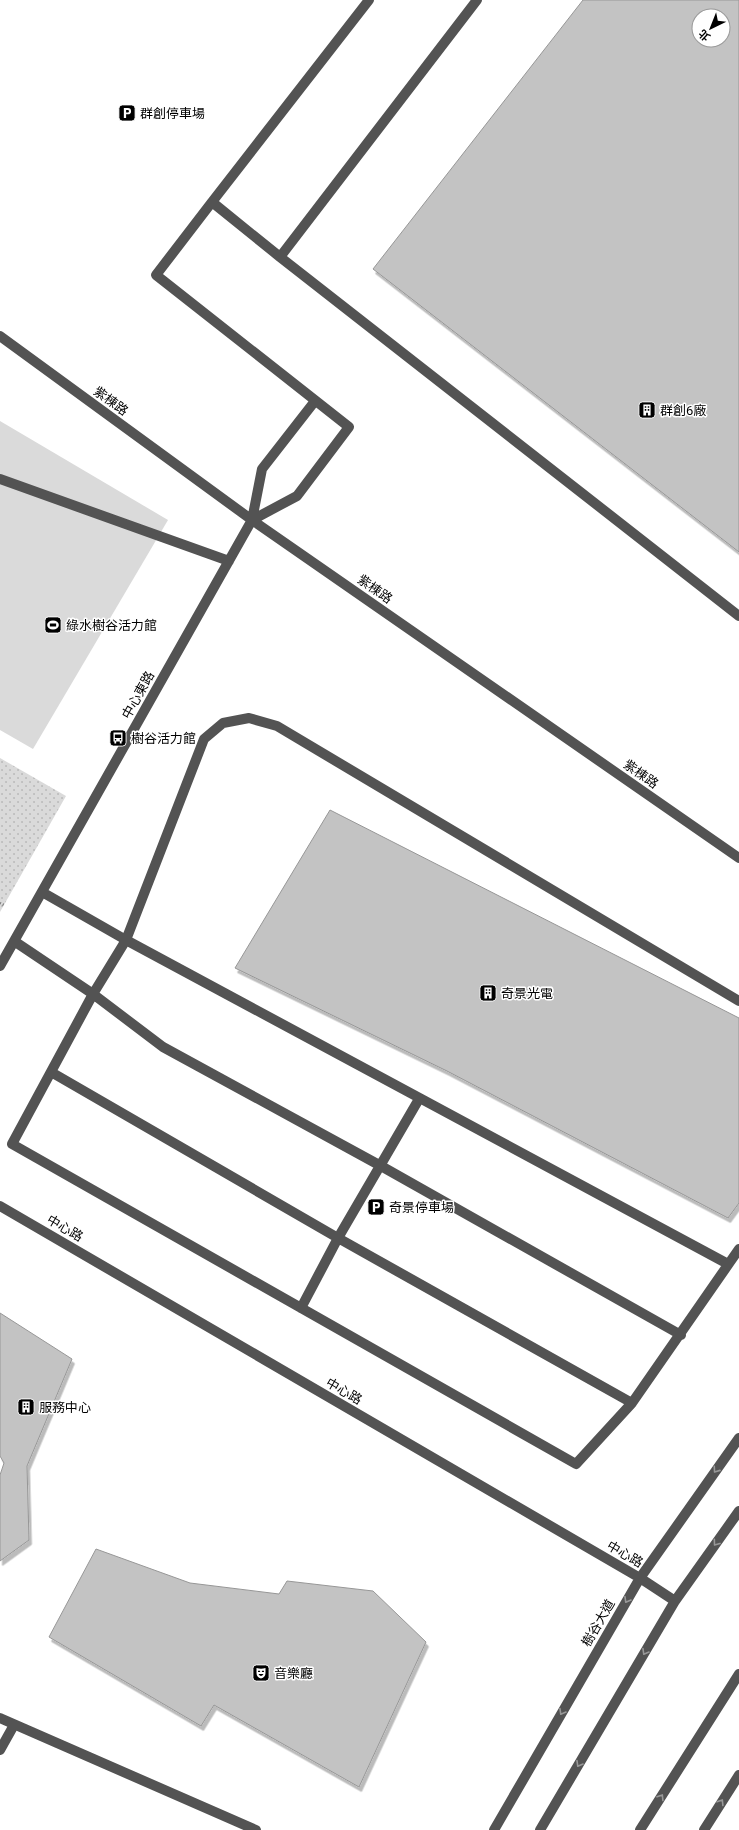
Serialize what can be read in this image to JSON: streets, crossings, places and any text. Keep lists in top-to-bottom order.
{
  "streets": {
    "street": [
      "紫棟路",
      "中心東路",
      "中心路",
      "樹谷大道"
    ]
  },
  "crossings": [
    ["紫棟路", "中心東路"],
    ["中心路", "樹谷大道"]
  ],
  "places": {
    "parking": ["群創停車場", "奇景停車場"],
    "building": ["群創6廠", "奇景光電", "服務中心"],
    "sports": ["綠水樹谷活力館"],
    "bus stop": ["樹谷活力館"],
    "theatre": ["音樂廳"]
  },
  "north": "bottom left"
}
